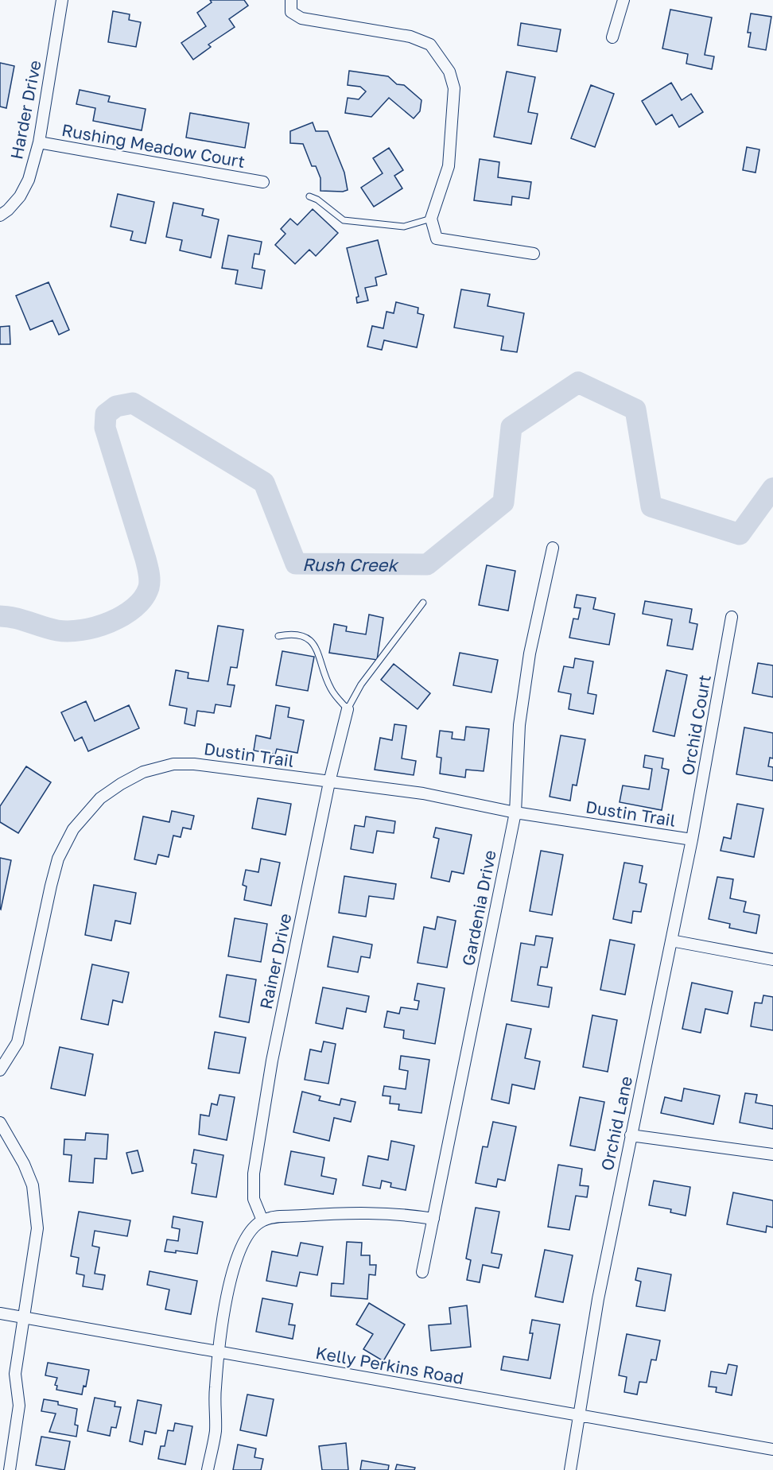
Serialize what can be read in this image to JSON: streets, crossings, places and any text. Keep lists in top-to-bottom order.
{
  "streets": {
    "street": [
      "Harder Drive",
      "Rushing Meadow Court",
      "Orchid Court",
      "Dustin Trail",
      "Gardenia Drive",
      "Rainer Drive",
      "Orchid Lane",
      "Kelly Perkins Road"
    ]
  },
  "crossings": [
    ["Harder Drive", "Rushing Meadow Court"],
    ["Orchid Court", "Dustin Trail"],
    ["Orchid Court", "Orchid Lane"],
    ["Dustin Trail", "Gardenia Drive"],
    ["Dustin Trail", "Rainer Drive"],
    ["Dustin Trail", "Orchid Lane"],
    ["Orchid Lane", "Kelly Perkins Road"]
  ],
  "water": ["Rush Creek"]
}
